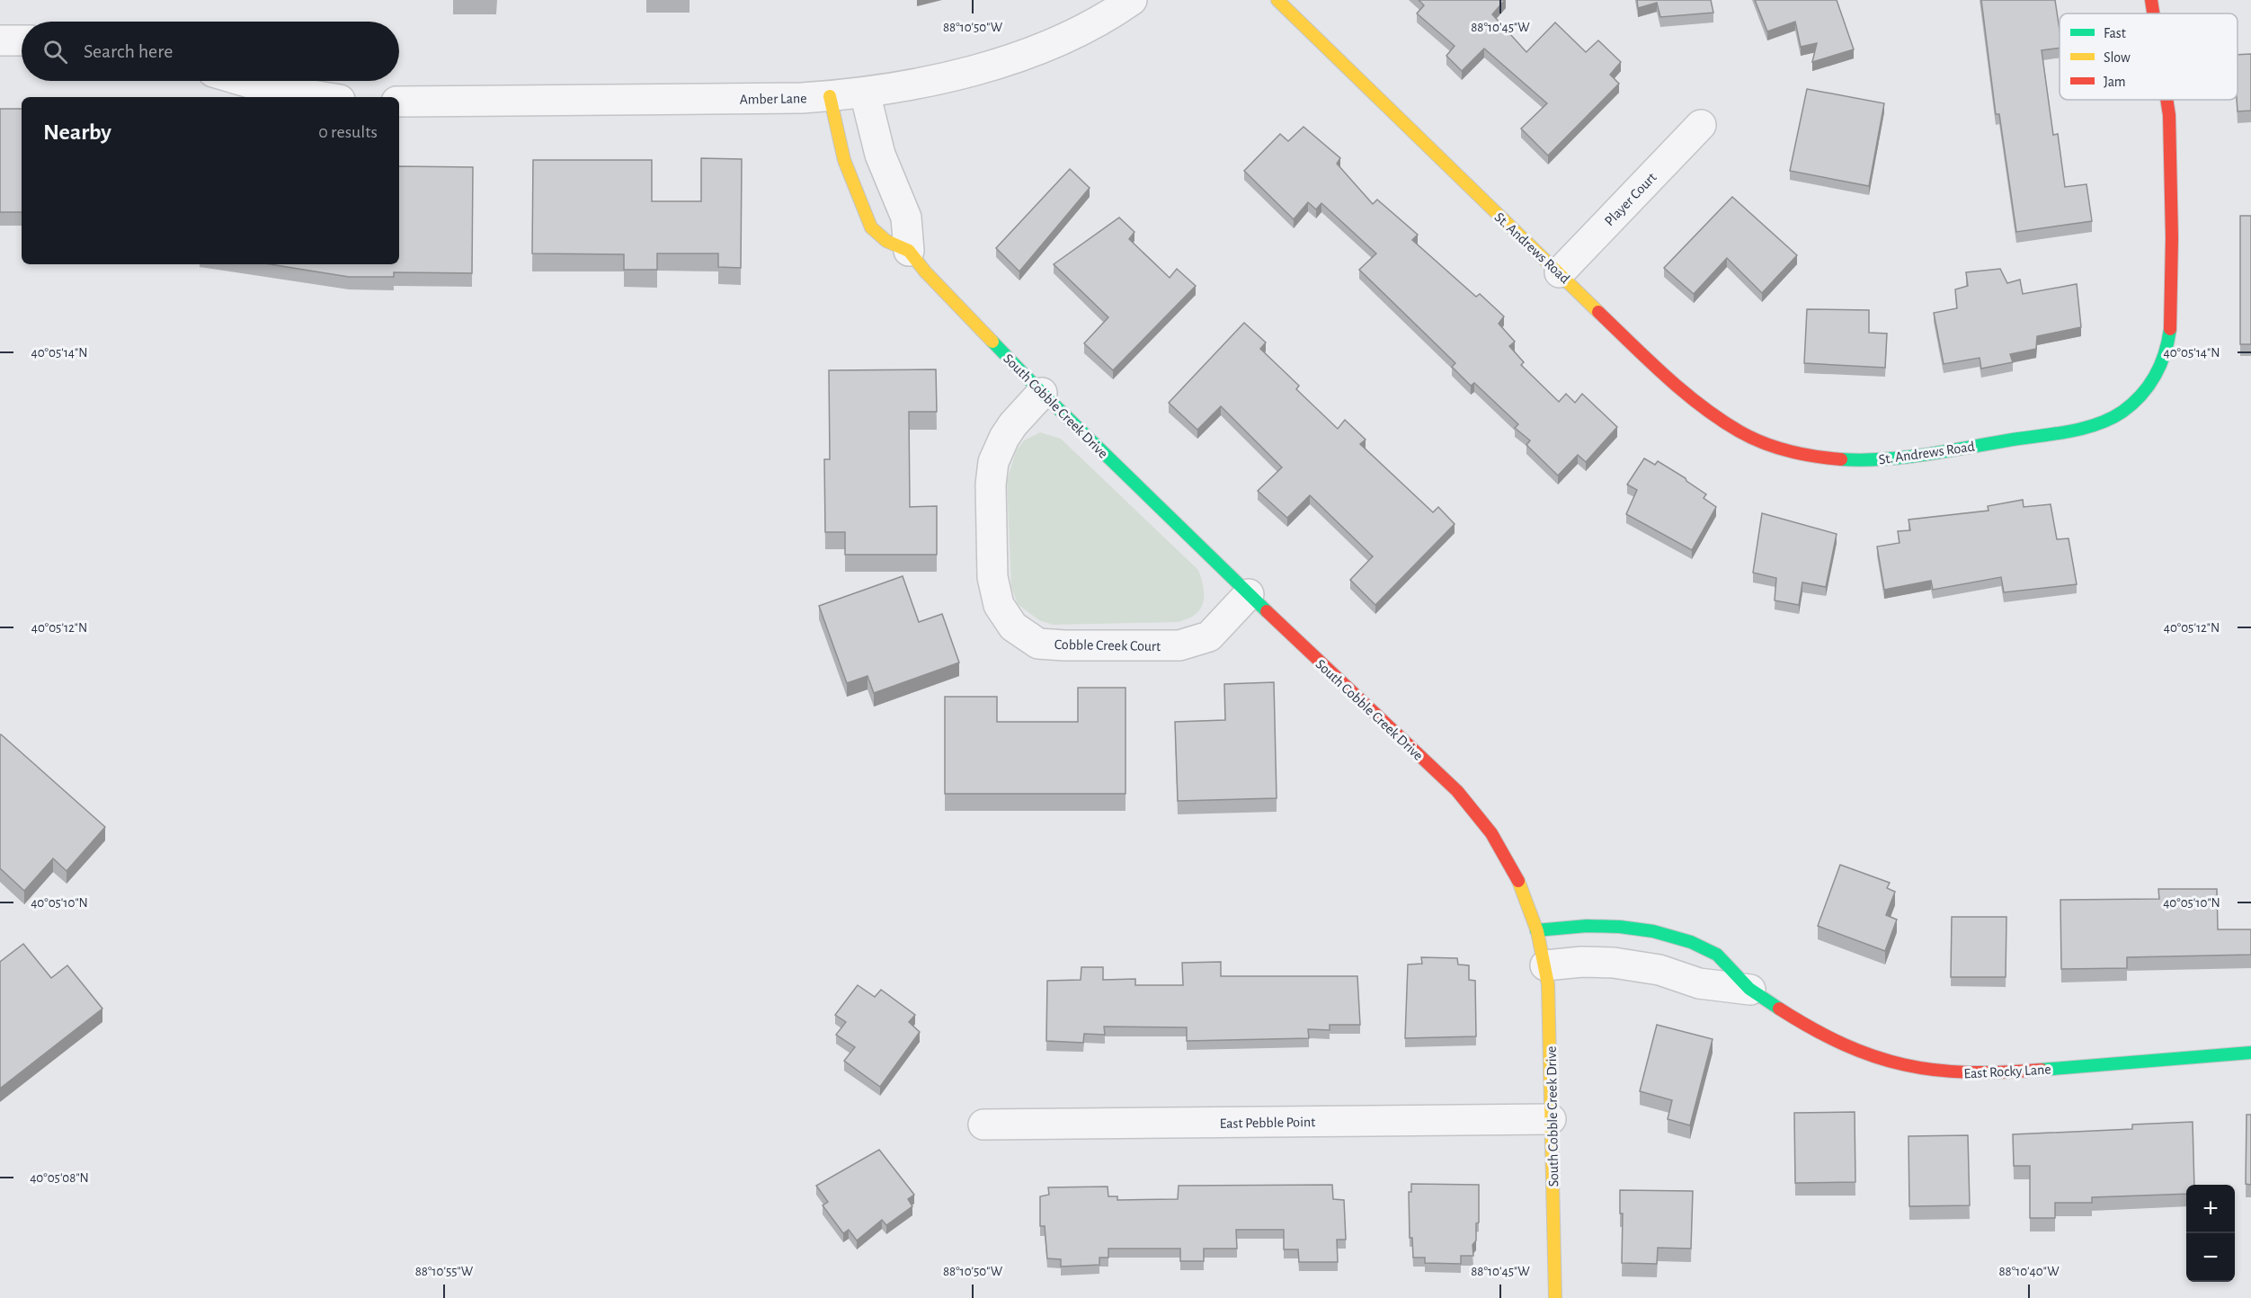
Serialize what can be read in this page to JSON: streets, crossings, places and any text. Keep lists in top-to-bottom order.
{
  "streets": {
    "street": [
      "Amber Lane",
      "Player Court",
      "St. Andrews Road",
      "South Cobble Creek Drive",
      "Cobble Creek Court",
      "East Rocky Lane",
      "East Pebble Point"
    ]
  },
  "crossings": [
    ["Amber Lane", "South Cobble Creek Drive"],
    ["Player Court", "St. Andrews Road"],
    ["South Cobble Creek Drive", "Cobble Creek Court"],
    ["South Cobble Creek Drive", "East Rocky Lane"],
    ["South Cobble Creek Drive", "East Pebble Point"]
  ],
  "legend": ["Fast", "Slow", "Jam"],
  "page": {
    "search": "Search here",
    "heading": ["Nearby", "0 results"],
    "map_buttons": ["+", "−"]
  },
  "coordinates": [
    "88°10'50\"W",
    "88°10'45\"W",
    "40°05'14\"N",
    "40°05'12\"N",
    "40°05'10\"N",
    "40°05'08\"N",
    "88°10'55\"W",
    "88°10'40\"W"
  ]
}
